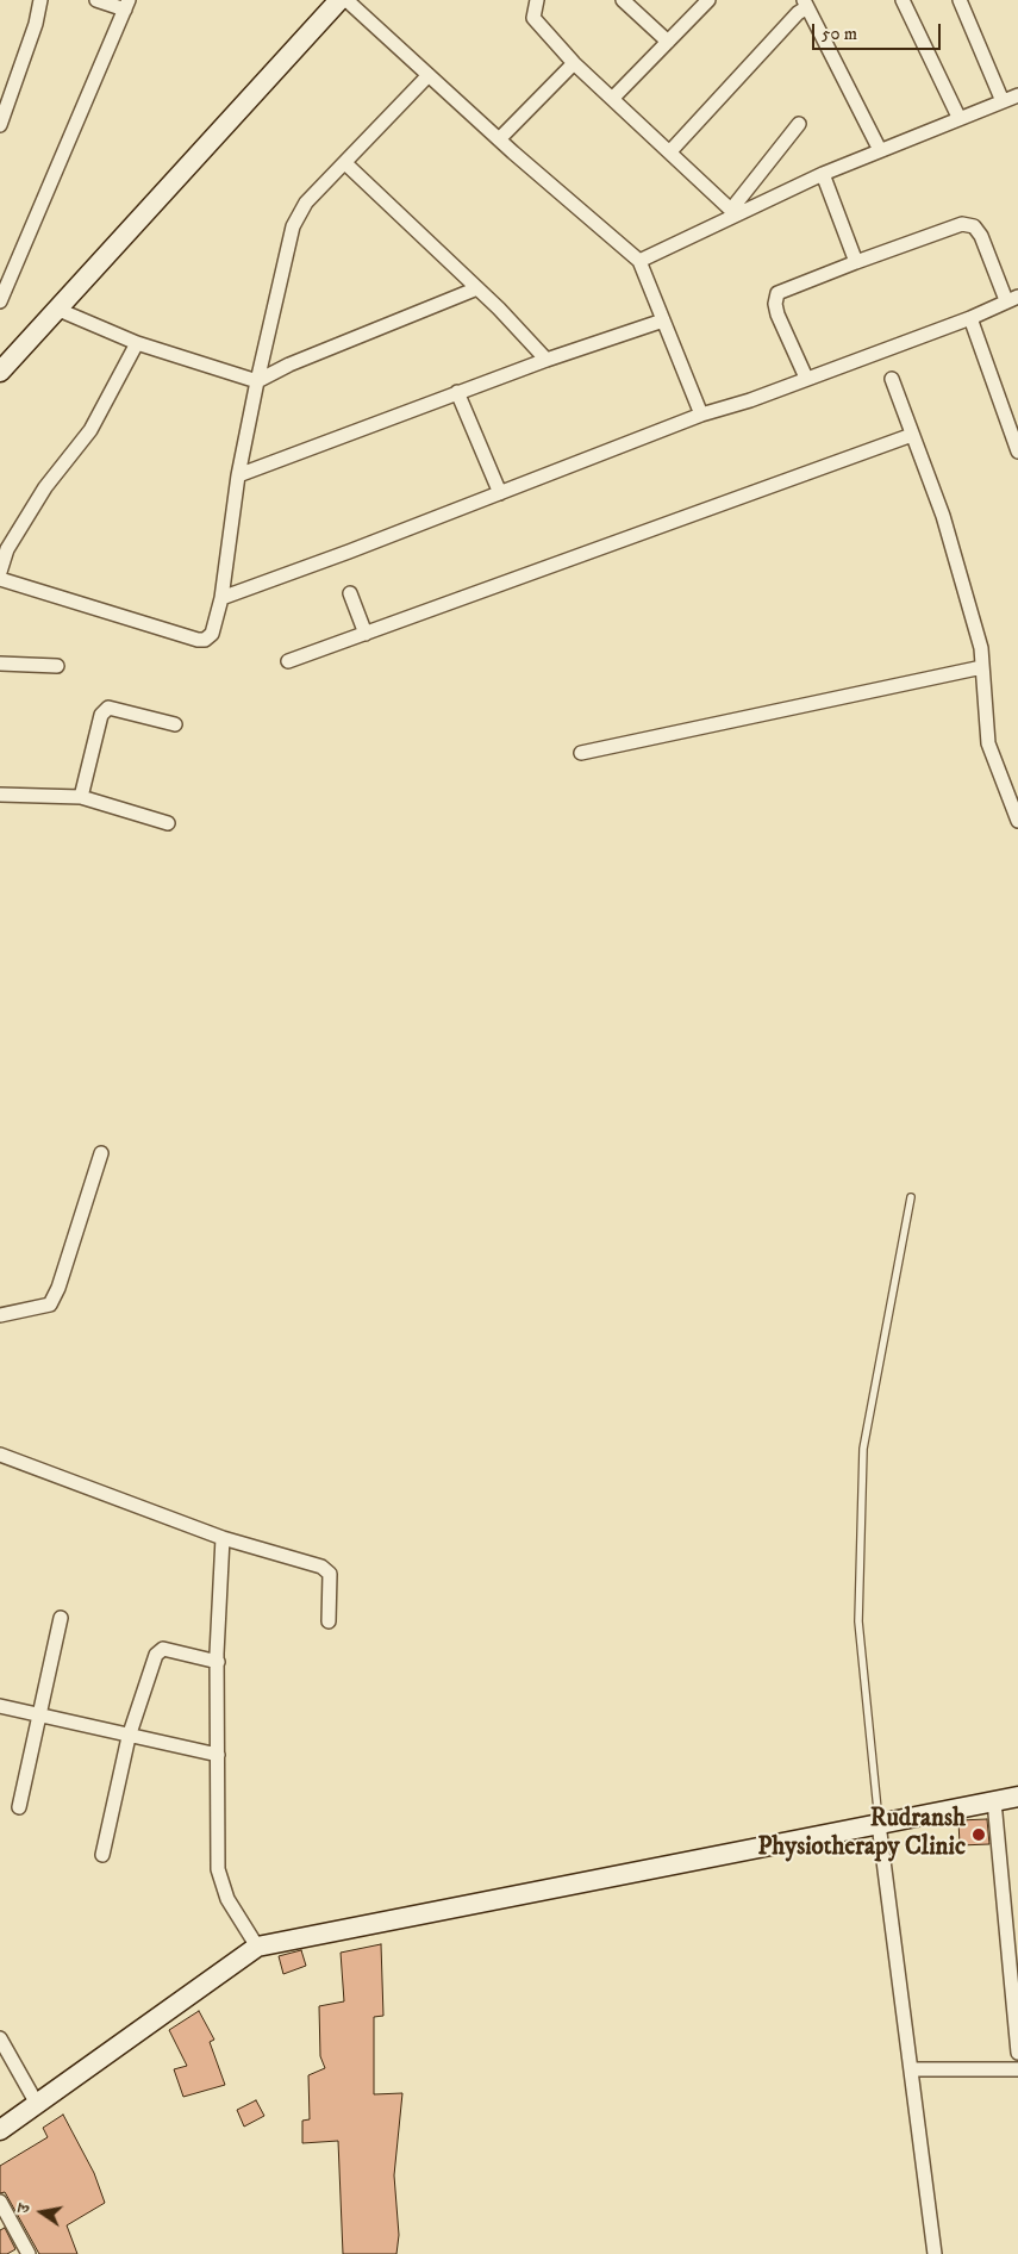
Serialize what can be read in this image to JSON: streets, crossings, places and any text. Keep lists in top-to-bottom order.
{
  "places": ["Rudransh Physiotherapy Clinic"],
  "scale_bar": "50 m",
  "north": "left"
}
